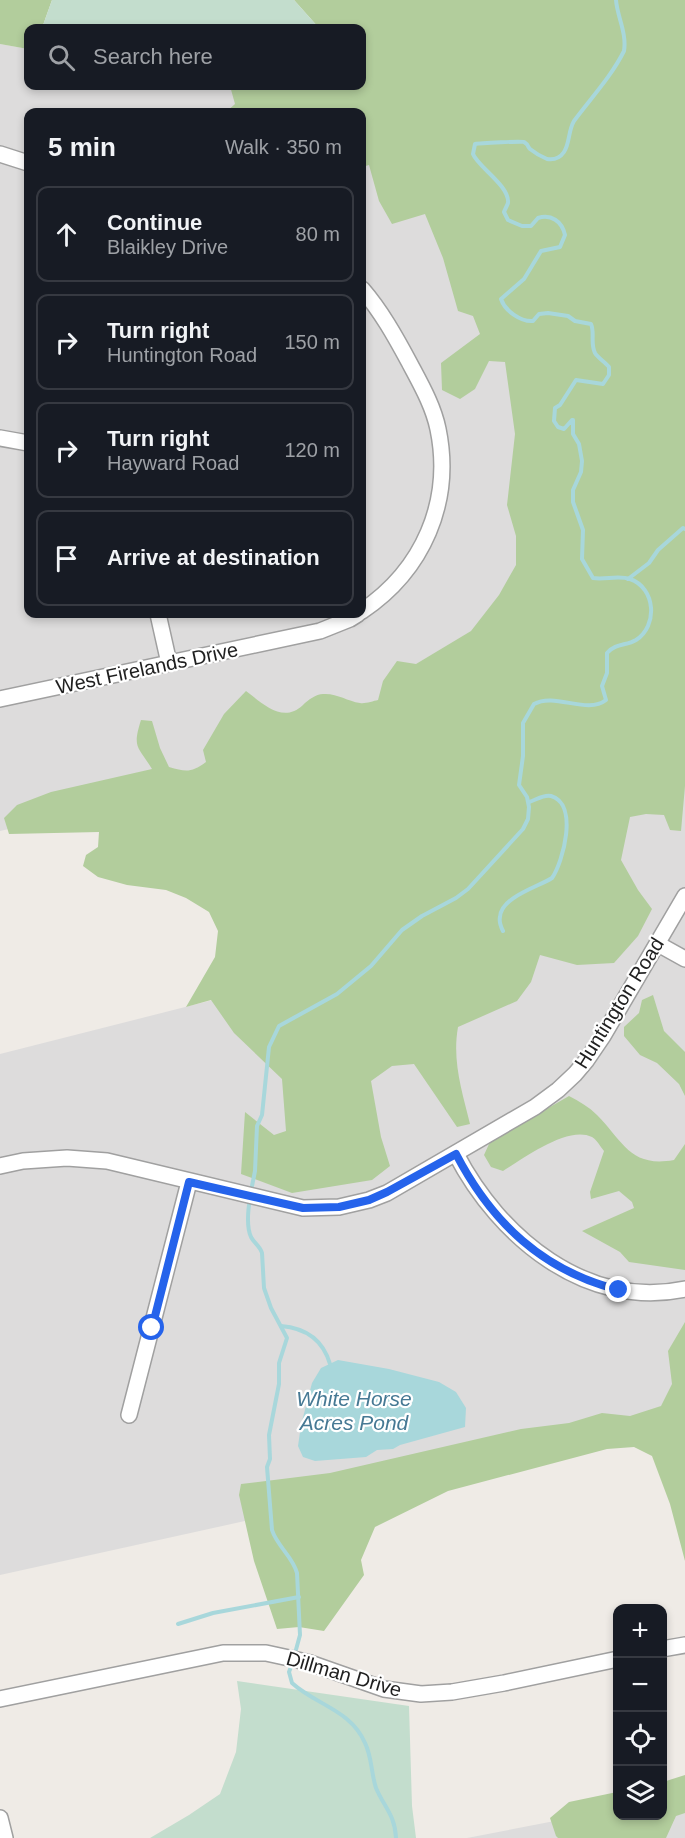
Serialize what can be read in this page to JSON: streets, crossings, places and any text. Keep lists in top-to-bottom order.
{
  "streets": {
    "street": ["West Firelands Drive", "Huntington Road", "Dillman Drive"]
  },
  "water": ["White Horse Acres Pond"],
  "page": {
    "search": "Search here",
    "heading": ["5 min", "Walk · 350 m"],
    "list": [
      ["Continue", "Blaikley Drive", "80 m"],
      ["Turn right", "Huntington Road", "150 m"],
      ["Turn right", "Hayward Road", "120 m"],
      "Arrive at destination"
    ],
    "map_buttons": ["+", "−"]
  }
}
